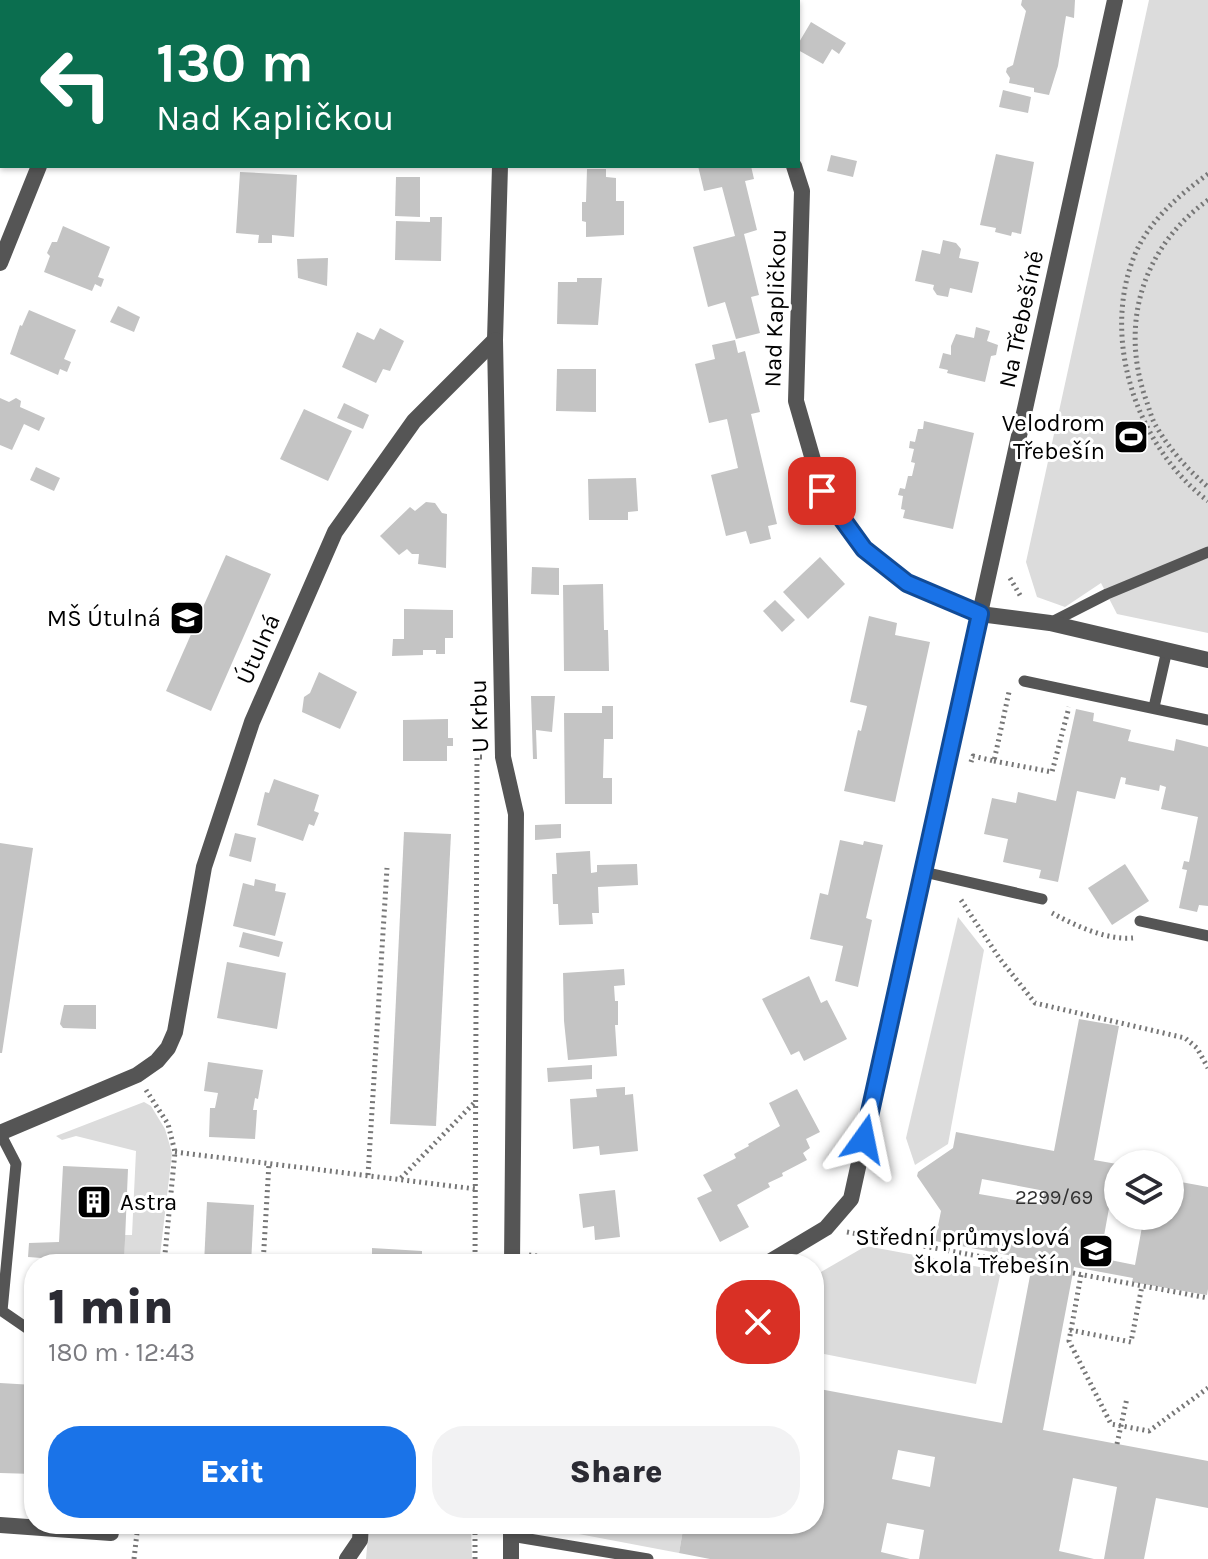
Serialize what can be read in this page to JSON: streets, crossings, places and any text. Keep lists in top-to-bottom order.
{
  "streets": {
    "street": [
      "Nad Kapličkou",
      "Na Třebešíně",
      "Útulná",
      "U Krbu"
    ]
  },
  "crossings": [
    ["Nad Kapličkou", "Na Třebešíně"],
    ["Útulná", "U Krbu"]
  ],
  "places": {
    "sports": ["Velodrom Třebešín"],
    "school or university": ["MŠ Útulná", "Střední průmyslová škola Třebešín"],
    "building": ["Astra"]
  },
  "house_numbers": ["2299/69"],
  "page": {
    "turn": ["130 m", "Nad Kapličkou"],
    "heading": ["1 min", "180 m · 12:43"],
    "buttons": ["Exit", "Share"]
  }
}
